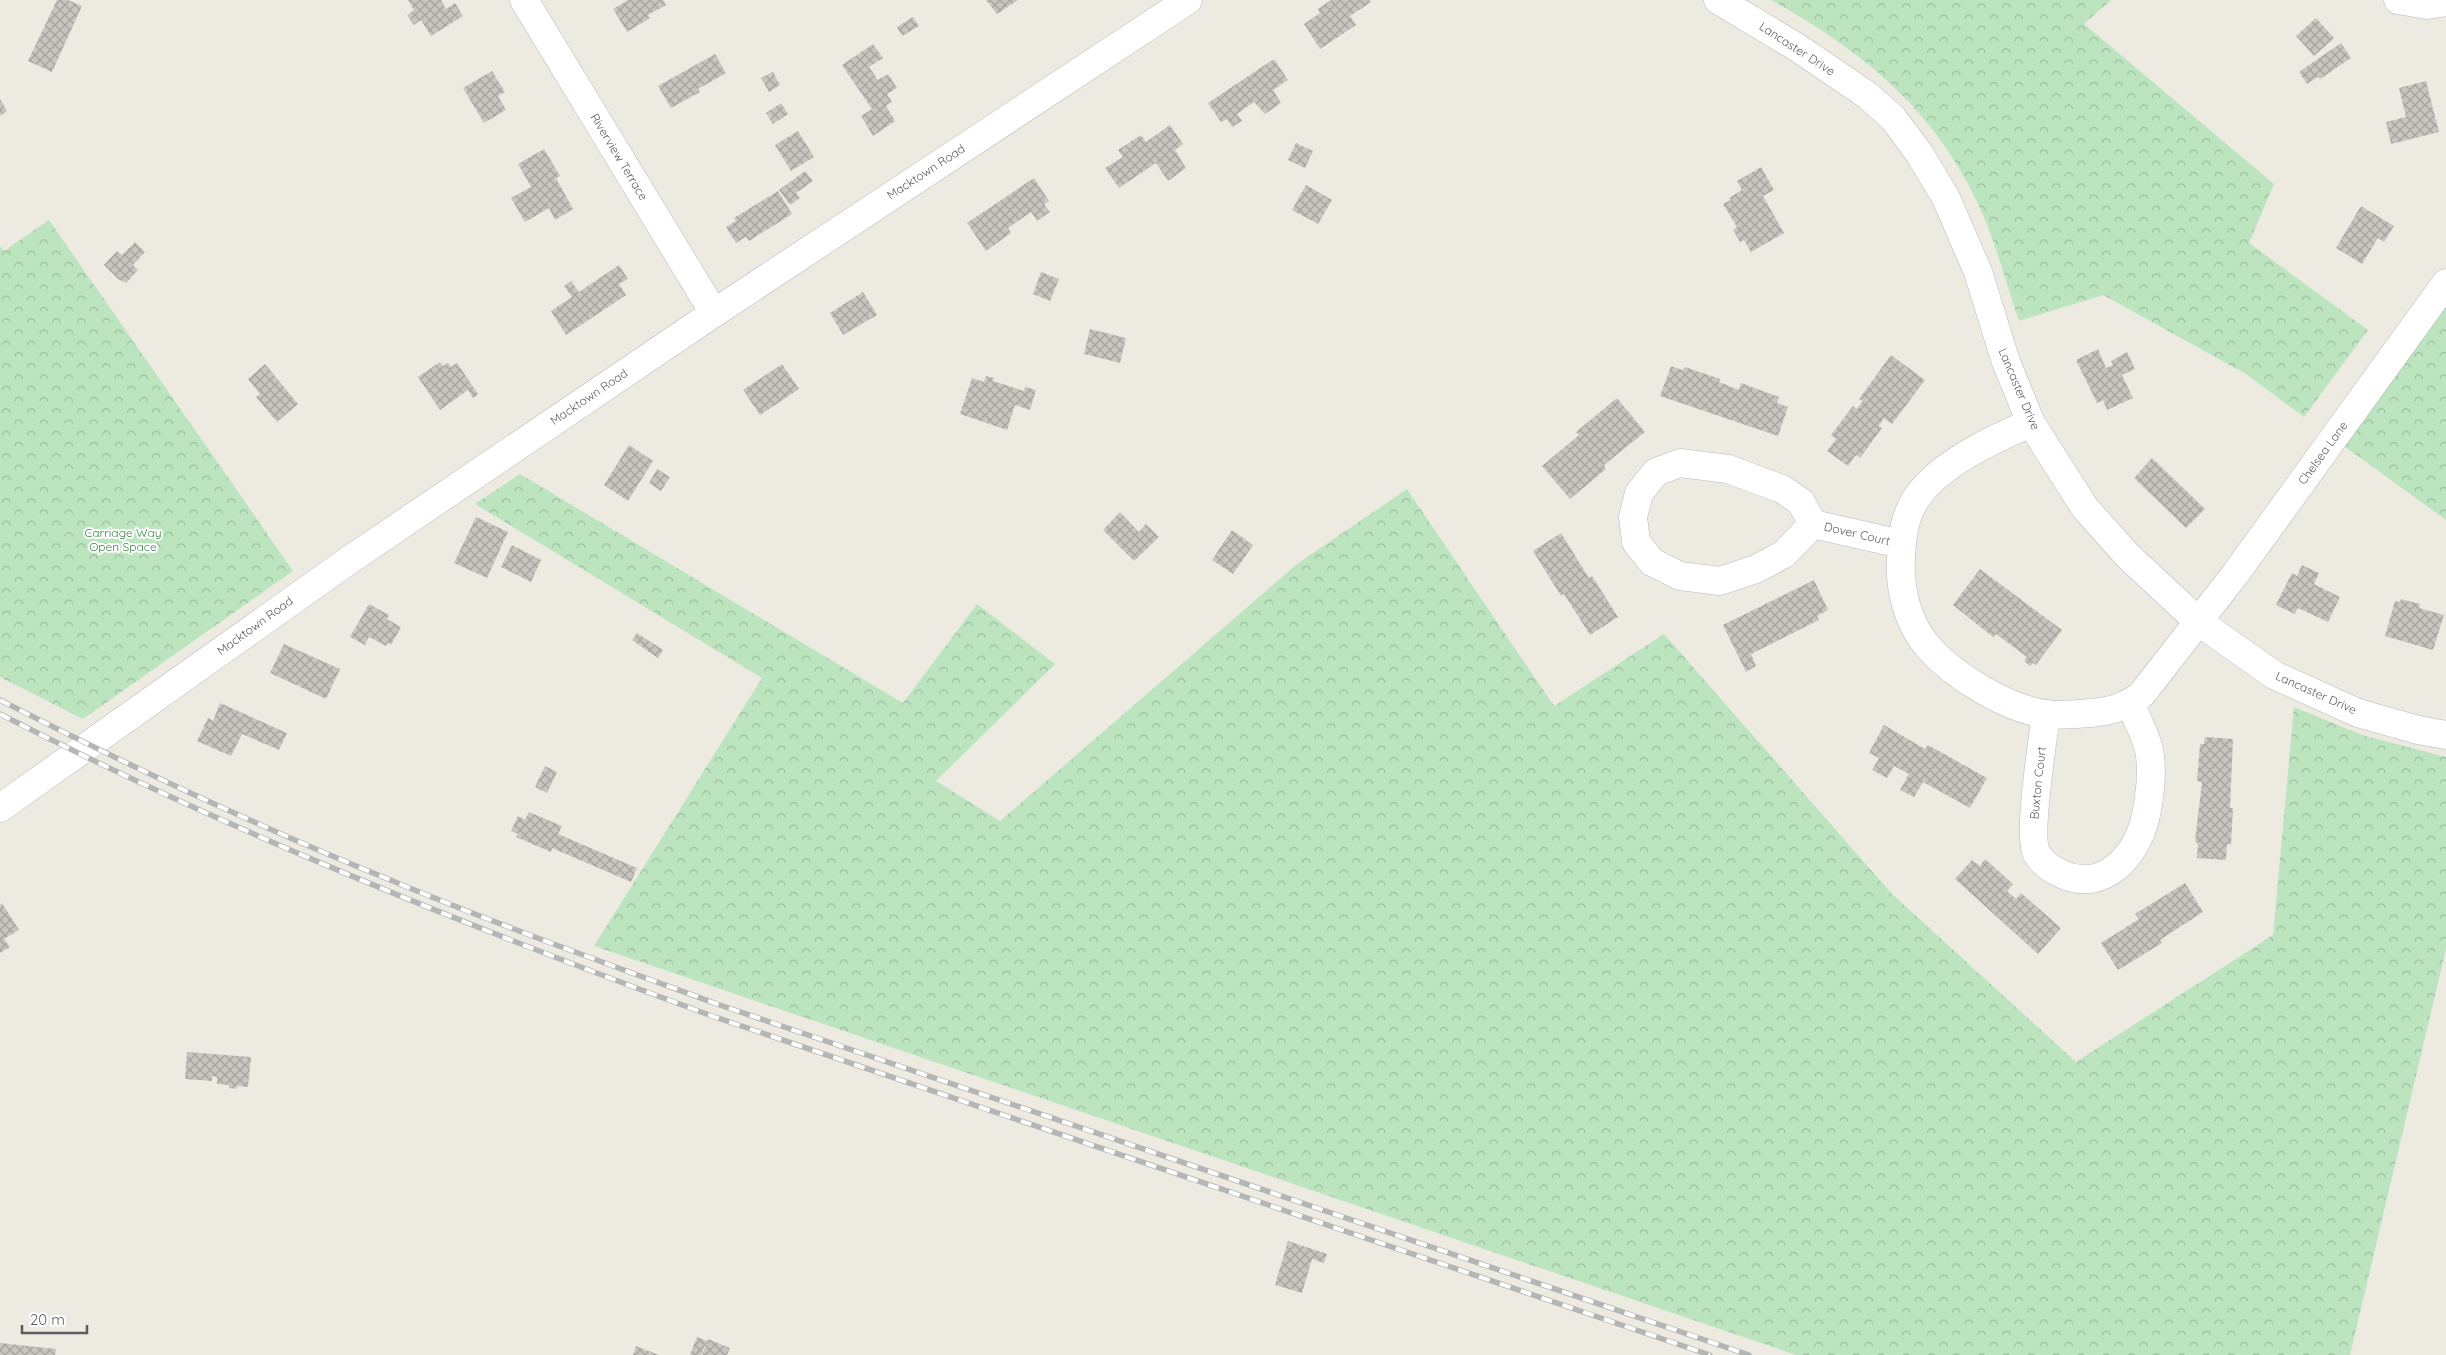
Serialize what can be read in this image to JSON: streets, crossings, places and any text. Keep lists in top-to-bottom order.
{
  "streets": {
    "street": [
      "Lancaster Drive",
      "Riverview Terrace",
      "Macktown Road",
      "Chelsea Lane",
      "Dover Court",
      "Buxton Court"
    ]
  },
  "crossings": [
    ["Lancaster Drive", "Chelsea Lane"],
    ["Riverview Terrace", "Macktown Road"],
    ["Chelsea Lane", "Buxton Court"]
  ],
  "parks": ["Carriage Way Open Space"],
  "scale_bar": "20 m"
}
